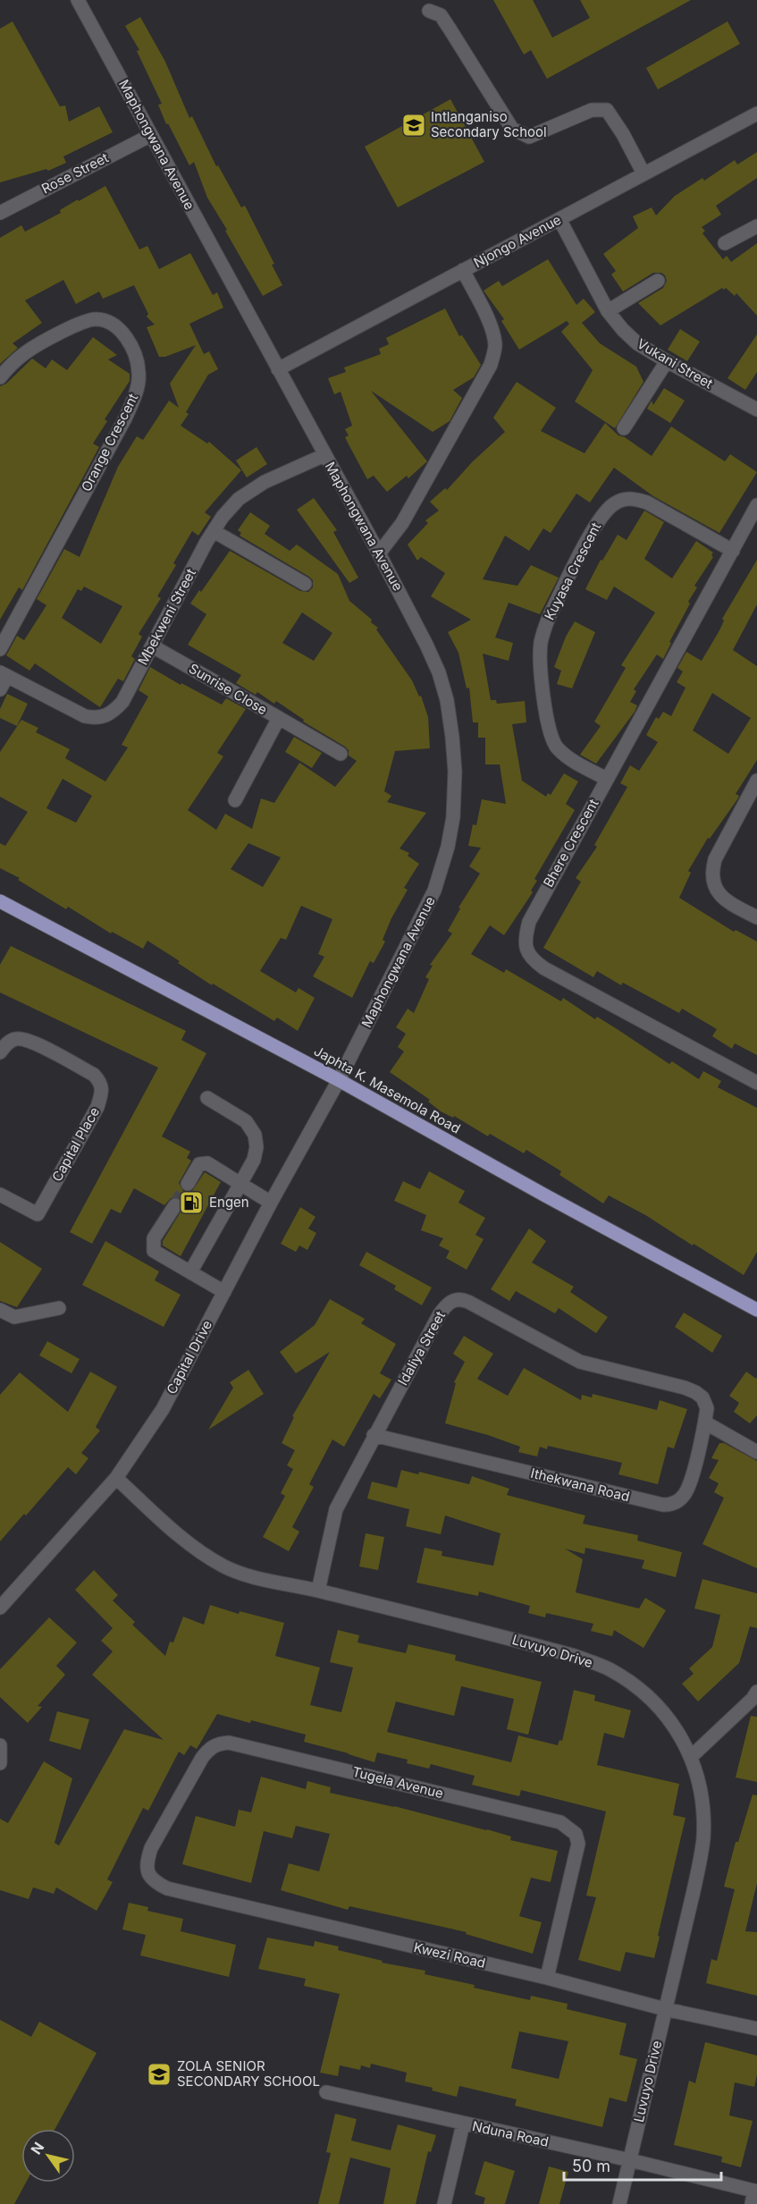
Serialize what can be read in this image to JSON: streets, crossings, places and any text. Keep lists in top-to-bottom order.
{
  "streets": {
    "main road": ["Japhta K. Masemola Road"],
    "street": [
      "Maphongwana Avenue",
      "Rose Street",
      "Njongo Avenue",
      "Vukani Street",
      "Orange Crescent",
      "Kuyasa Crescent",
      "Mbekweni Street",
      "Sunrise Close",
      "Bhere Crescent",
      "Capital Place",
      "Idaliya Street",
      "Capital Drive",
      "Ithekwana Road",
      "Luvuyo Drive",
      "Tugela Avenue",
      "Kwezi Road",
      "Nduna Road"
    ]
  },
  "crossings": [
    ["Maphongwana Avenue", "Rose Street"],
    ["Maphongwana Avenue", "Njongo Avenue"],
    ["Maphongwana Avenue", "Mbekweni Street"],
    ["Maphongwana Avenue", "Japhta K. Masemola Road"],
    ["Maphongwana Avenue", "Capital Drive"],
    ["Njongo Avenue", "Vukani Street"],
    ["Kuyasa Crescent", "Bhere Crescent"],
    ["Mbekweni Street", "Sunrise Close"],
    ["Japhta K. Masemola Road", "Capital Drive"],
    ["Idaliya Street", "Ithekwana Road"],
    ["Idaliya Street", "Luvuyo Drive"],
    ["Capital Drive", "Luvuyo Drive"],
    ["Luvuyo Drive", "Kwezi Road"],
    ["Luvuyo Drive", "Nduna Road"],
    ["Tugela Avenue", "Kwezi Road"]
  ],
  "places": {
    "school or university": ["Intlanganiso Secondary School", "ZOLA SENIOR SECONDARY SCHOOL"],
    "fuel station": ["Engen"]
  },
  "scale_bar": "50 m",
  "north": "top left"
}
